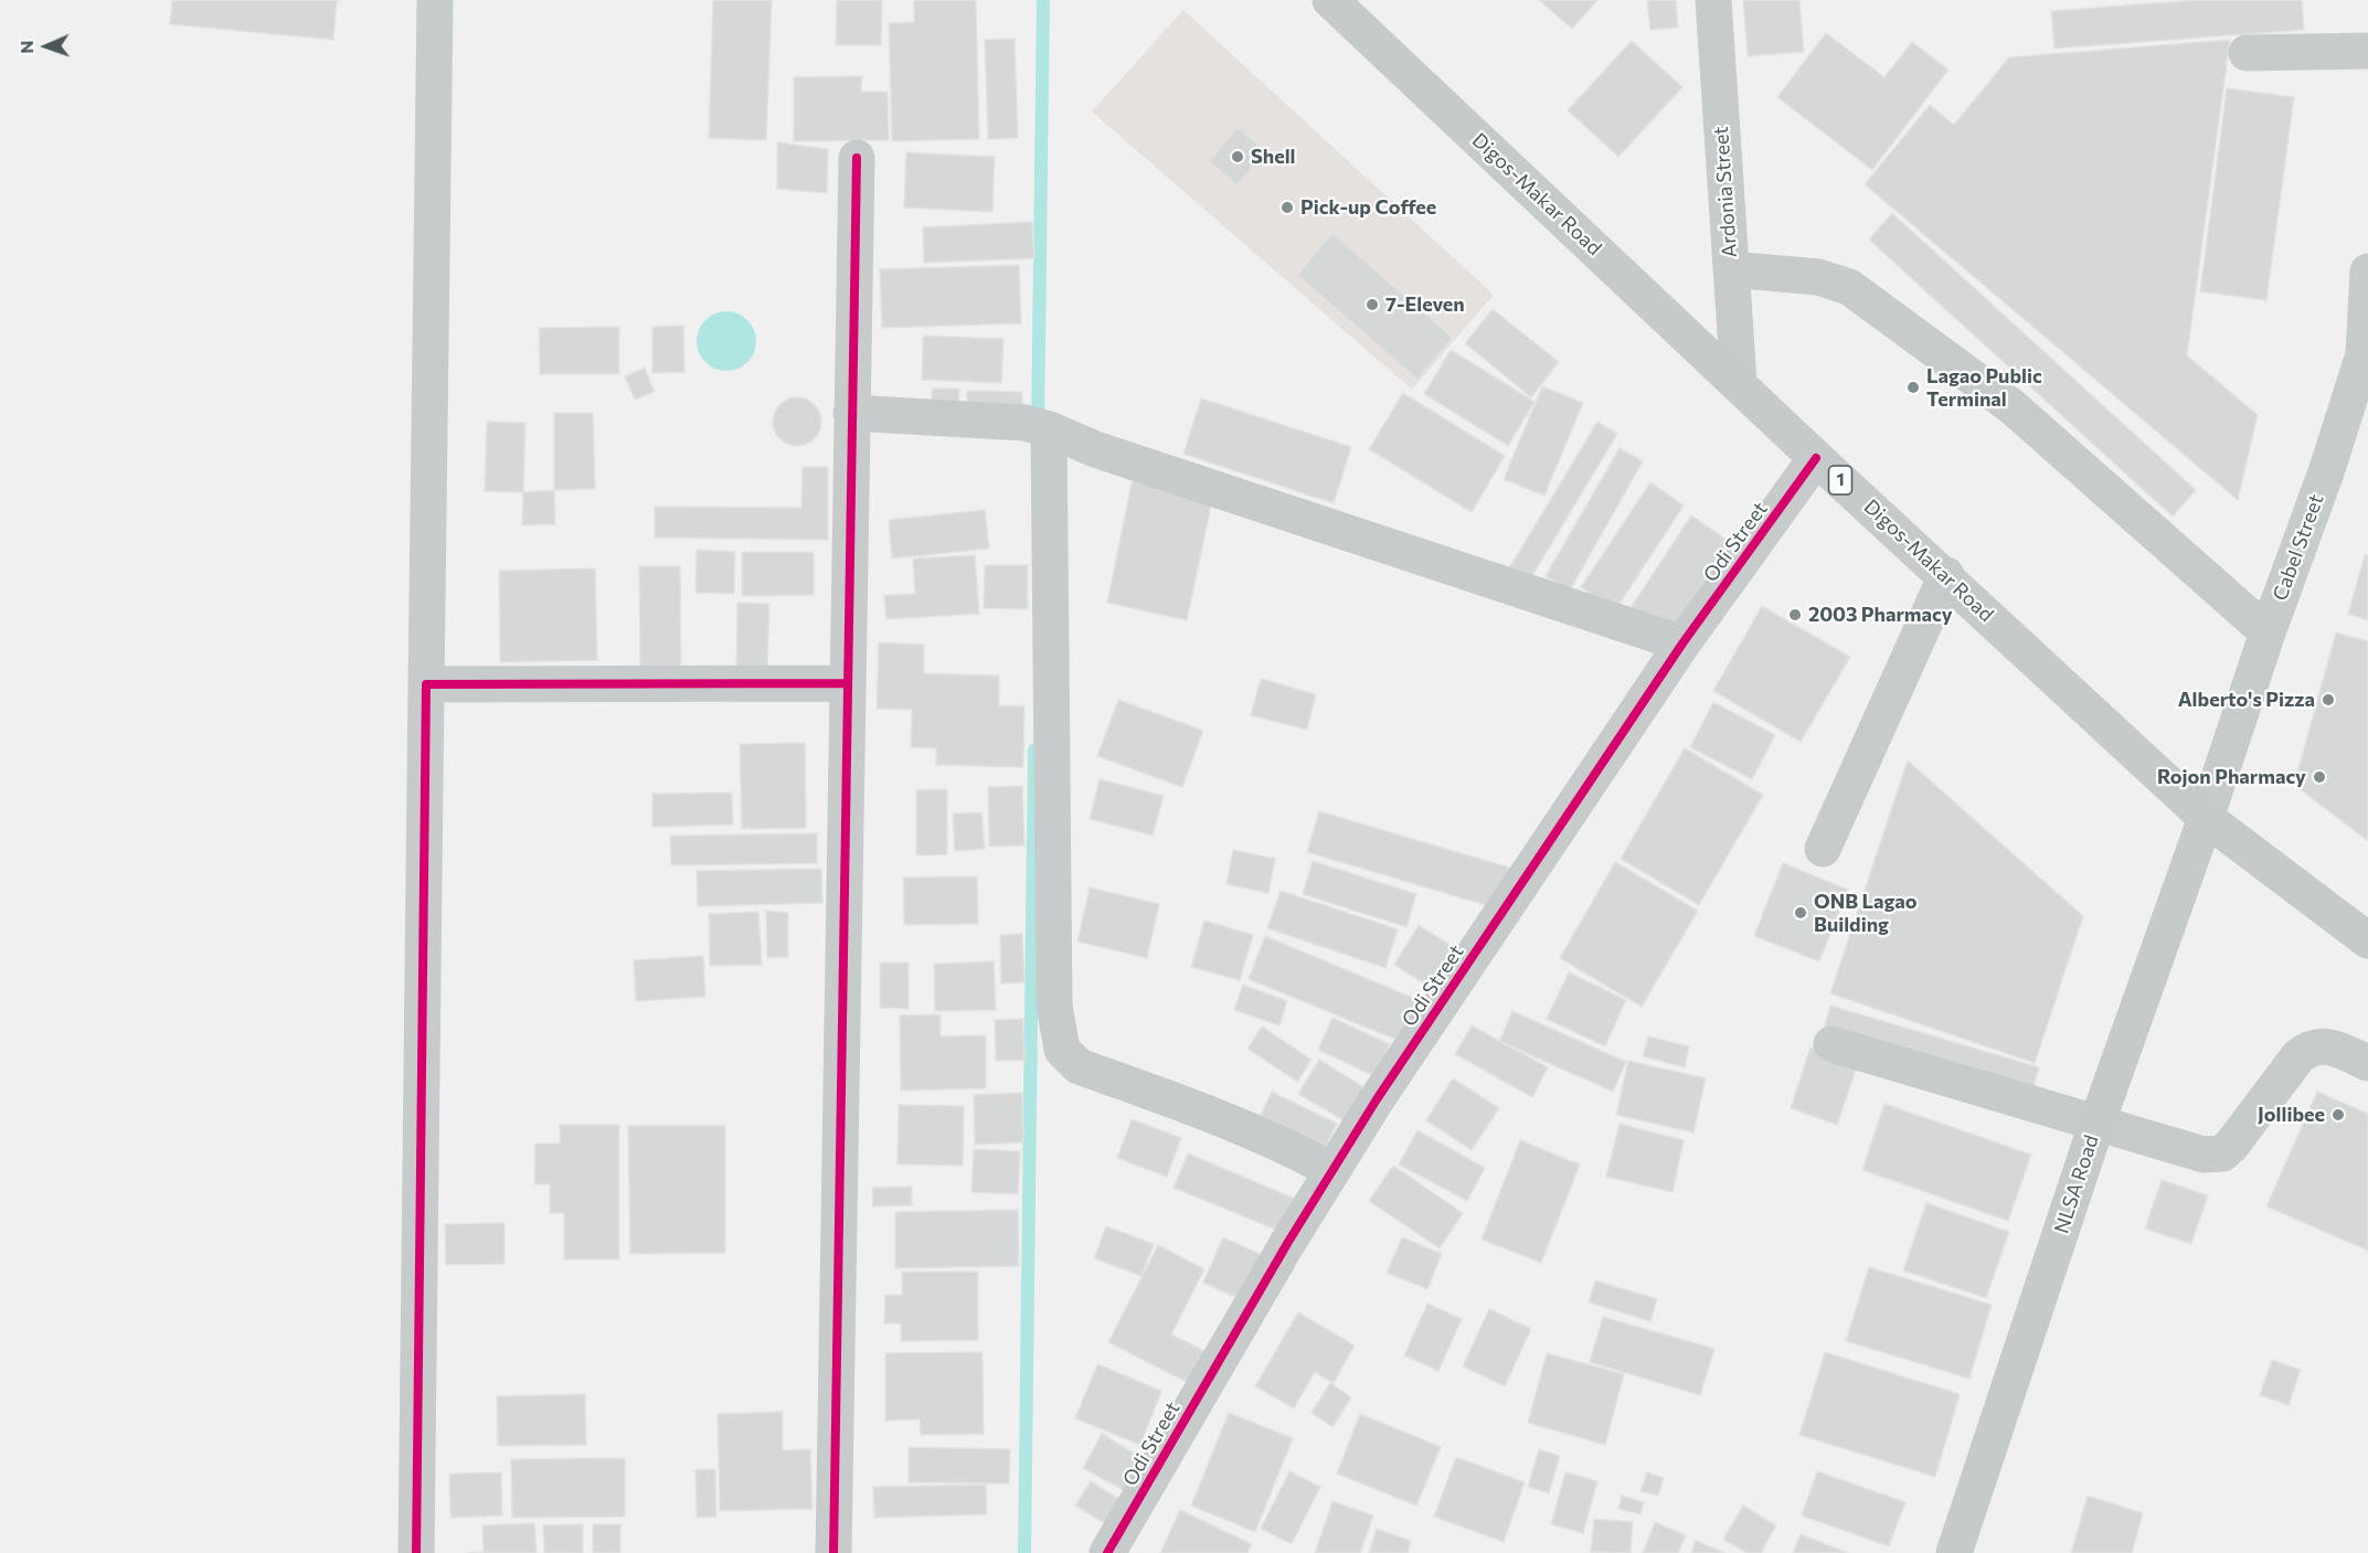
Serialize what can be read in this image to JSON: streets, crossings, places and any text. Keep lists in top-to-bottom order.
{
  "streets": {
    "main road": ["Digos-Makar Road", "1", "NLSA Road"],
    "street": ["Ardonia Street", "Odi Street", "Cabel Street"]
  },
  "crossings": [
    ["Ardonia Street", "Digos-Makar Road"],
    ["Digos-Makar Road", "Odi Street"],
    ["Digos-Makar Road", "Cabel Street"],
    ["Digos-Makar Road", "NLSA Road"],
    ["Cabel Street", "NLSA Road"]
  ],
  "places": [
    "Shell",
    "Pick-up Coffee",
    "7-Eleven",
    "Lagao Public Terminal",
    "2003 Pharmacy",
    "Alberto's Pizza",
    "Rojon Pharmacy",
    "ONB Lagao Building",
    "Jollibee"
  ],
  "north": "left"
}
